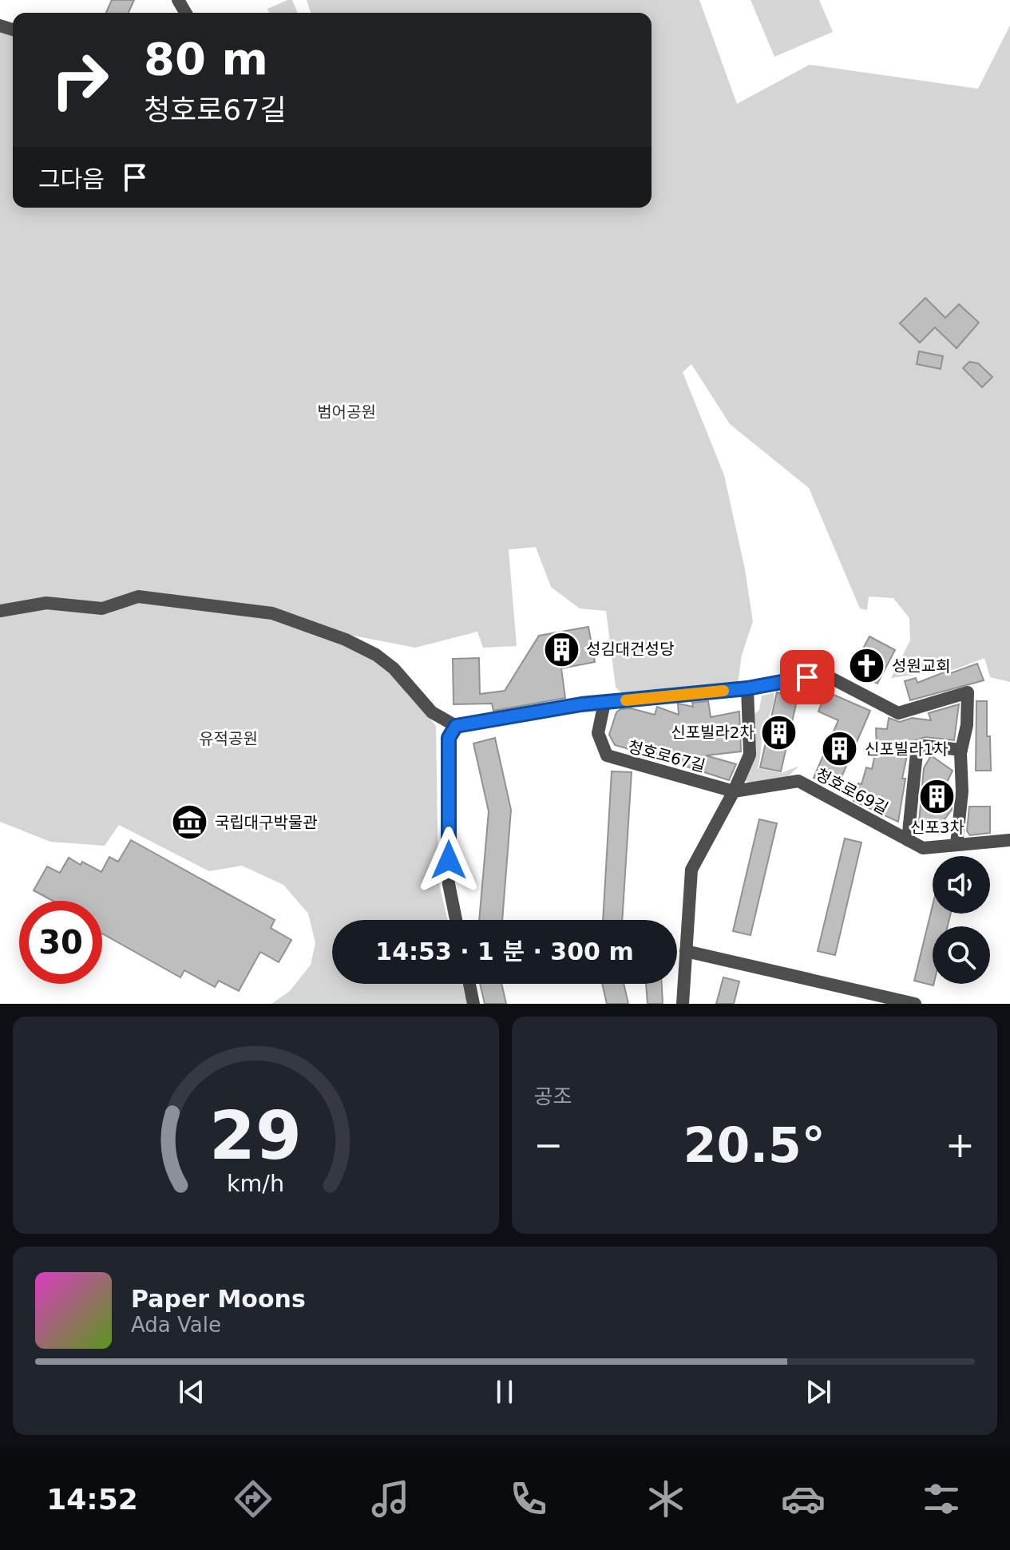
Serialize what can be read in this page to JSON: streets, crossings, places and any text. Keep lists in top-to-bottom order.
{
  "streets": {
    "street": ["청호로67길", "청호로69길"]
  },
  "crossings": [
    ["청호로67길", "청호로69길"]
  ],
  "parks": ["범어공원", "유적공원"],
  "places": {
    "building": [
      "성김대건성당",
      "신포빌라2차",
      "신포빌라1차",
      "신포3차"
    ],
    "church": ["성원교회"],
    "museum": ["국립대구박물관"]
  },
  "page": {
    "turn": ["80 m", "청호로67길"],
    "then": "그다음",
    "limit": "30",
    "trip": "14:53 · 1 분 · 300 m",
    "tile": "공조",
    "heat": ["−", "20.5°", "+"],
    "song": ["Paper Moons", "Ada Vale"],
    "tabs": "14:52",
    "gauge": ["29", "km/h"]
  }
}
